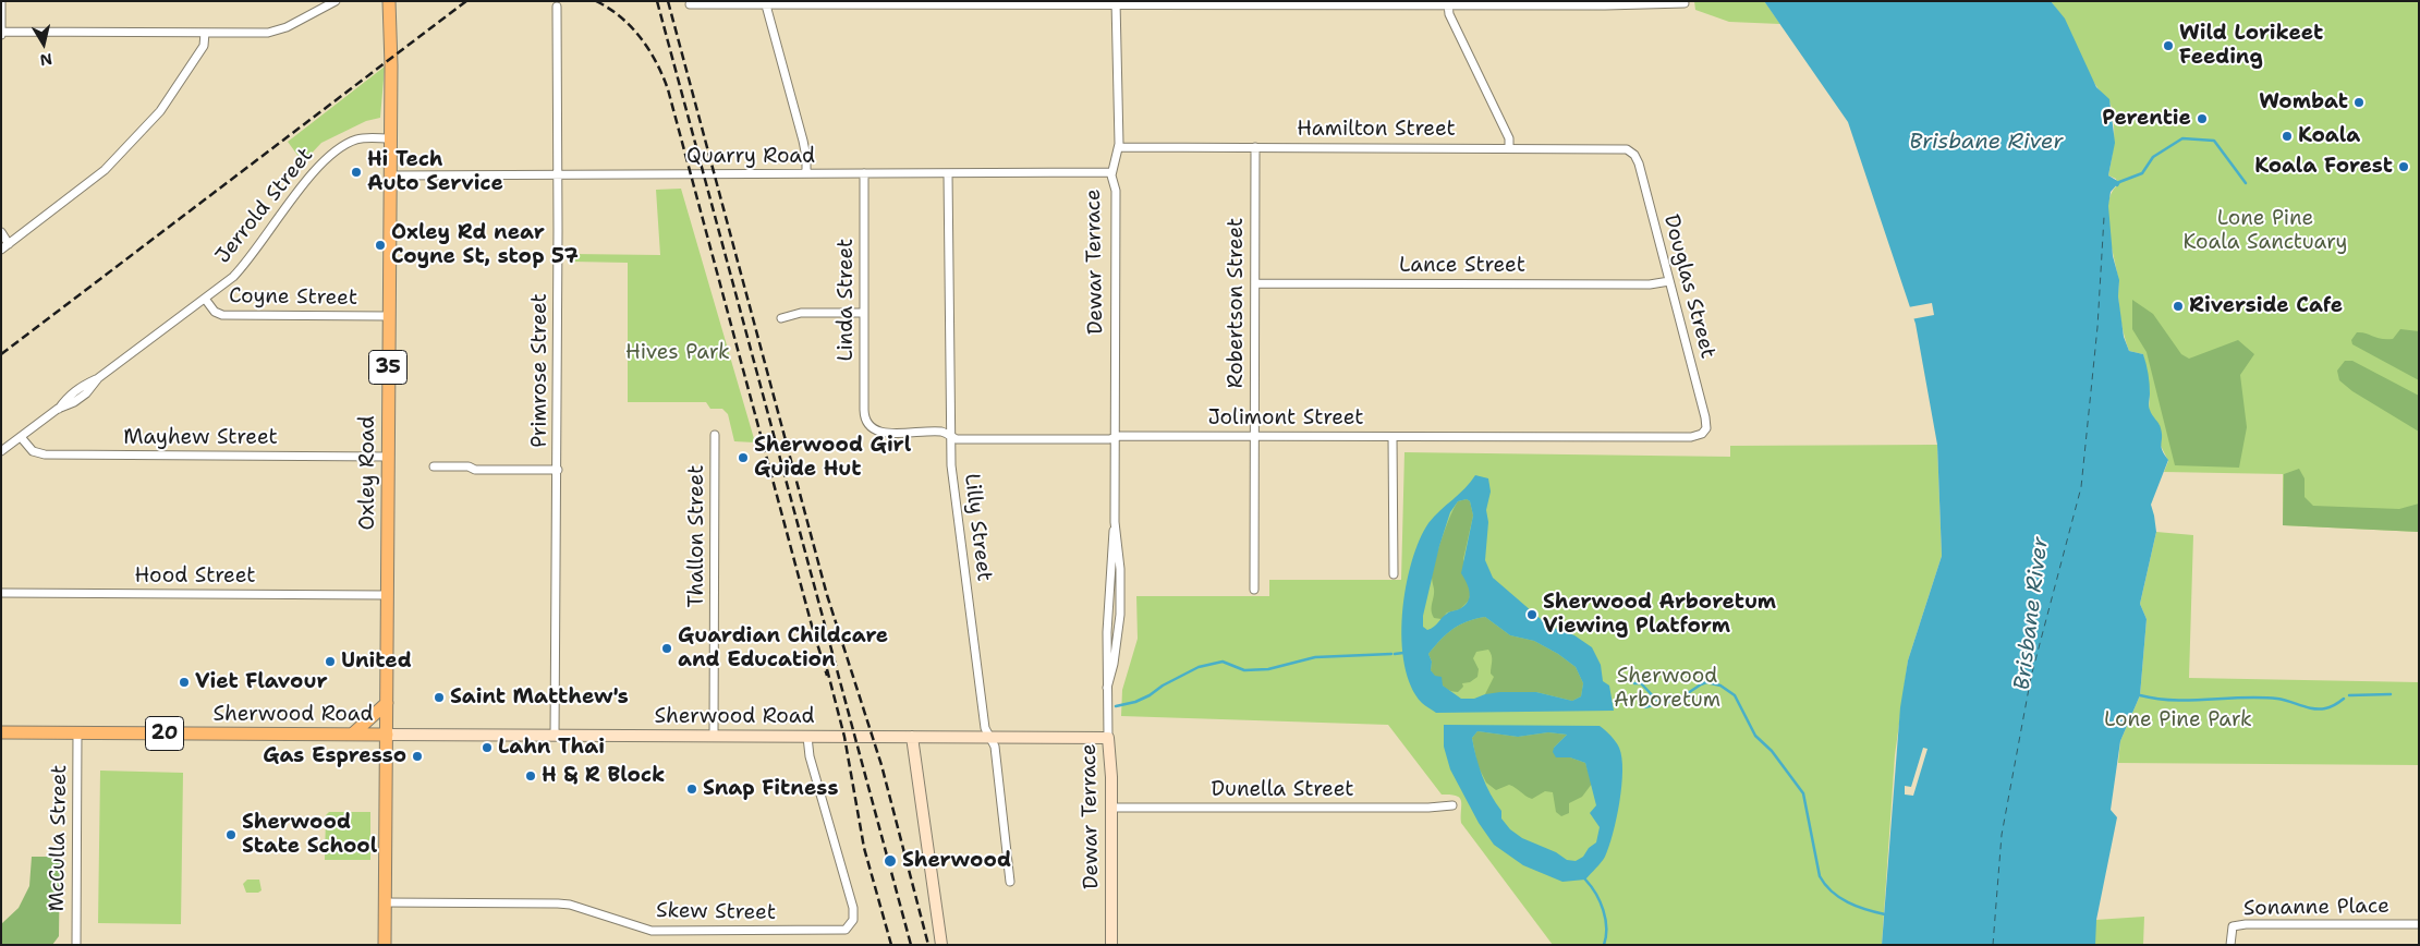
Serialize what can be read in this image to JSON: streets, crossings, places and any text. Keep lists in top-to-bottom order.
{
  "streets": {
    "main road": [
      "35",
      "Oxley Road",
      "Sherwood Road",
      "20"
    ],
    "street": [
      "Hamilton Street",
      "Quarry Road",
      "Jerrold Street",
      "Dewar Terrace",
      "Lance Street",
      "Douglas Street",
      "Coyne Street",
      "Linda Street",
      "Robertson Street",
      "Primrose Street",
      "Jolimont Street",
      "Mayhew Street",
      "Lilly Street",
      "Thallon Street",
      "Hood Street",
      "Dunella Street",
      "McCulla Street",
      "Sonanne Place",
      "Skew Street"
    ]
  },
  "crossings": [
    ["Hamilton Street", "Dewar Terrace"],
    ["Hamilton Street", "Douglas Street"],
    ["Hamilton Street", "Robertson Street"],
    ["Quarry Road", "Dewar Terrace"],
    ["Quarry Road", "Linda Street"],
    ["Quarry Road", "Primrose Street"],
    ["Quarry Road", "Oxley Road"],
    ["Quarry Road", "Lilly Street"],
    ["Jerrold Street", "Coyne Street"],
    ["Jerrold Street", "Mayhew Street"],
    ["Jerrold Street", "Oxley Road"],
    ["Dewar Terrace", "Jolimont Street"],
    ["Dewar Terrace", "Sherwood Road"],
    ["Dewar Terrace", "Dunella Street"],
    ["Lance Street", "Douglas Street"],
    ["Lance Street", "Robertson Street"],
    ["Douglas Street", "Jolimont Street"],
    ["Coyne Street", "Oxley Road"],
    ["Linda Street", "Jolimont Street"],
    ["Robertson Street", "Jolimont Street"],
    ["Primrose Street", "Sherwood Road"],
    ["Jolimont Street", "Lilly Street"],
    ["Mayhew Street", "Oxley Road"],
    ["Oxley Road", "Hood Street"],
    ["Oxley Road", "Sherwood Road"],
    ["Oxley Road", "Skew Street"],
    ["Lilly Street", "Sherwood Road"],
    ["Thallon Street", "Sherwood Road"],
    ["Sherwood Road", "McCulla Street"],
    ["Sherwood Road", "Skew Street"]
  ],
  "water": ["Brisbane River"],
  "parks": [
    "Lone Pine Koala Sanctuary",
    "Hives Park",
    "Sherwood Arboretum",
    "Lone Pine Park"
  ],
  "places": [
    "Wild Lorikeet Feeding",
    "Wombat",
    "Perentie",
    "Koala",
    "Koala Forest",
    "Hi Tech Auto Service",
    "Oxley Rd near Coyne St, stop 57",
    "Riverside Cafe",
    "Sherwood Girl Guide Hut",
    "Sherwood Arboretum Viewing Platform",
    "Guardian Childcare and Education",
    "United",
    "Viet Flavour",
    "Saint Matthew's",
    "Lahn Thai",
    "Gas Espresso",
    "H & R Block",
    "Snap Fitness",
    "Sherwood State School",
    "Sherwood"
  ],
  "north": "bottom"
}
